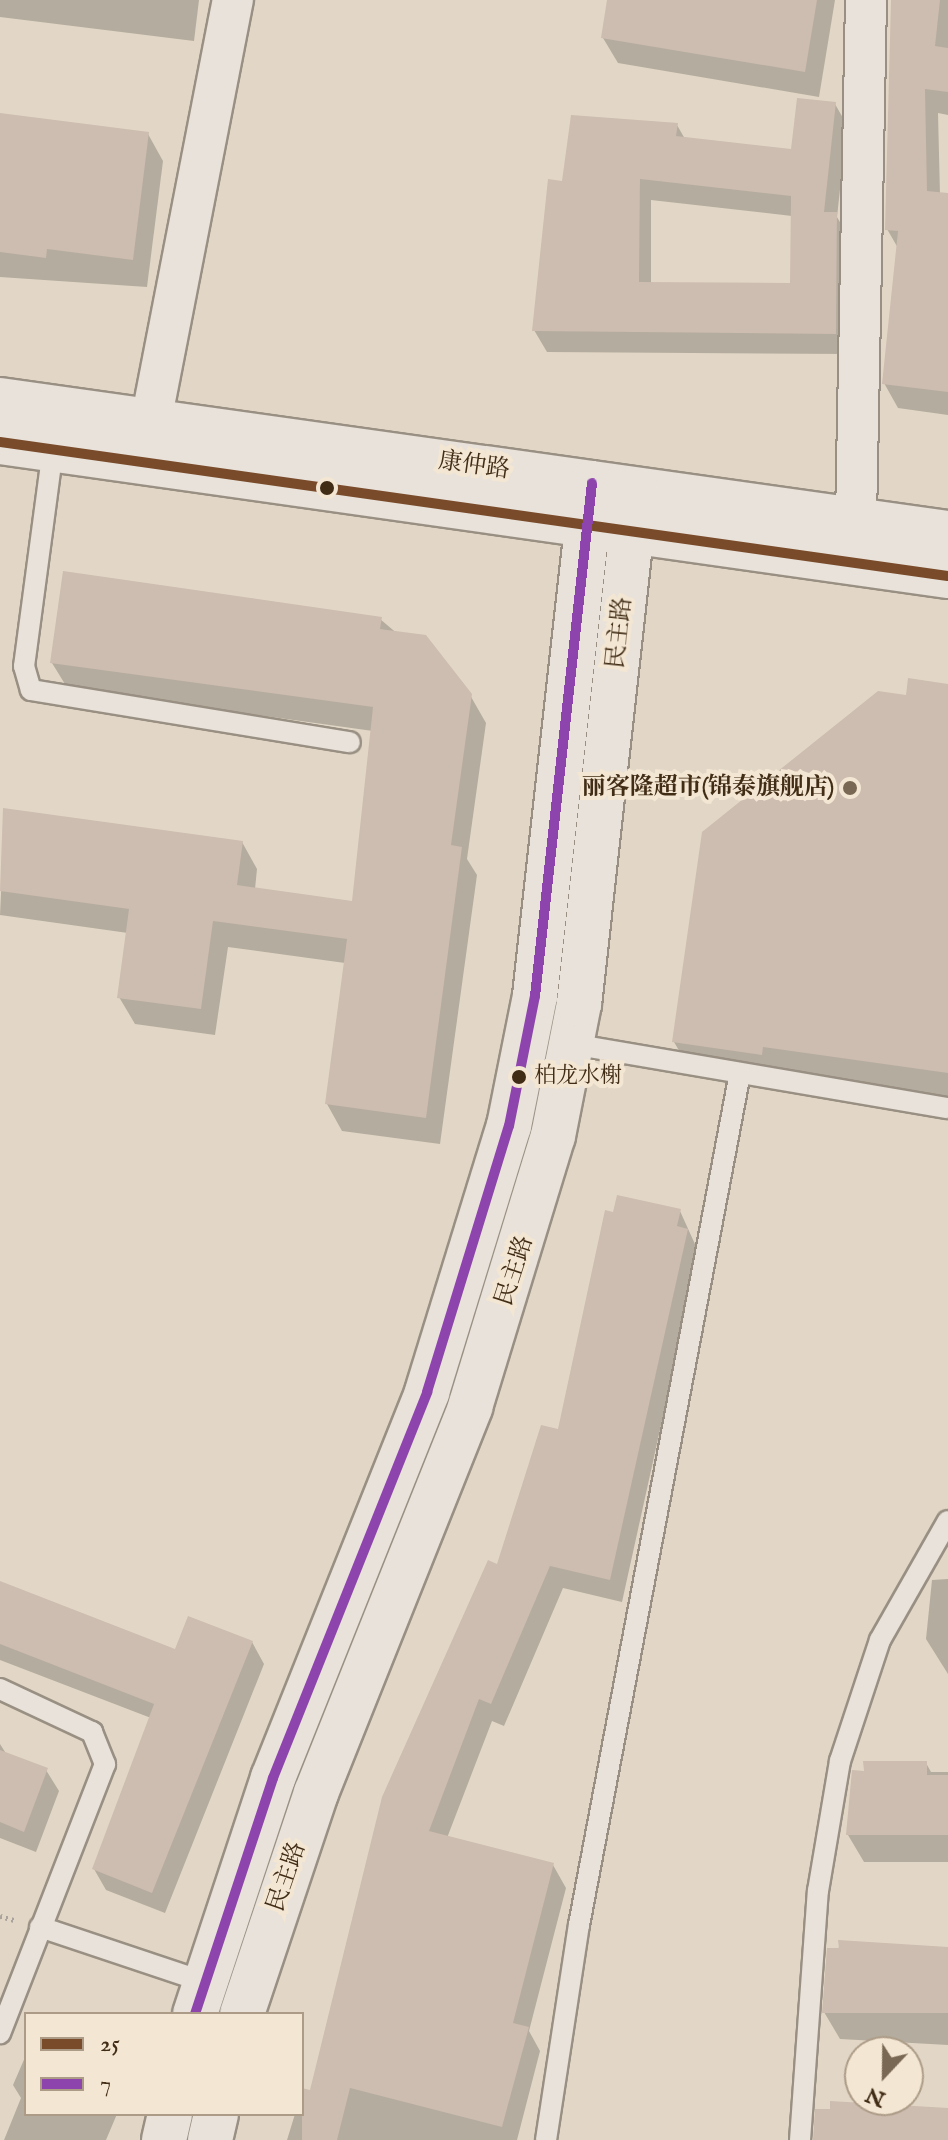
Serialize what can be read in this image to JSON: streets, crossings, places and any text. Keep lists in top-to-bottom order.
{
  "streets": {
    "main road": ["康仲路", "民主路"]
  },
  "crossings": [
    ["康仲路", "民主路"]
  ],
  "places": ["丽客隆超市(锦泰旗舰店)", "柏龙水榭"],
  "lines": ["transit line 25", "transit line 7"],
  "legend": ["25", "7"],
  "north": "bottom"
}
